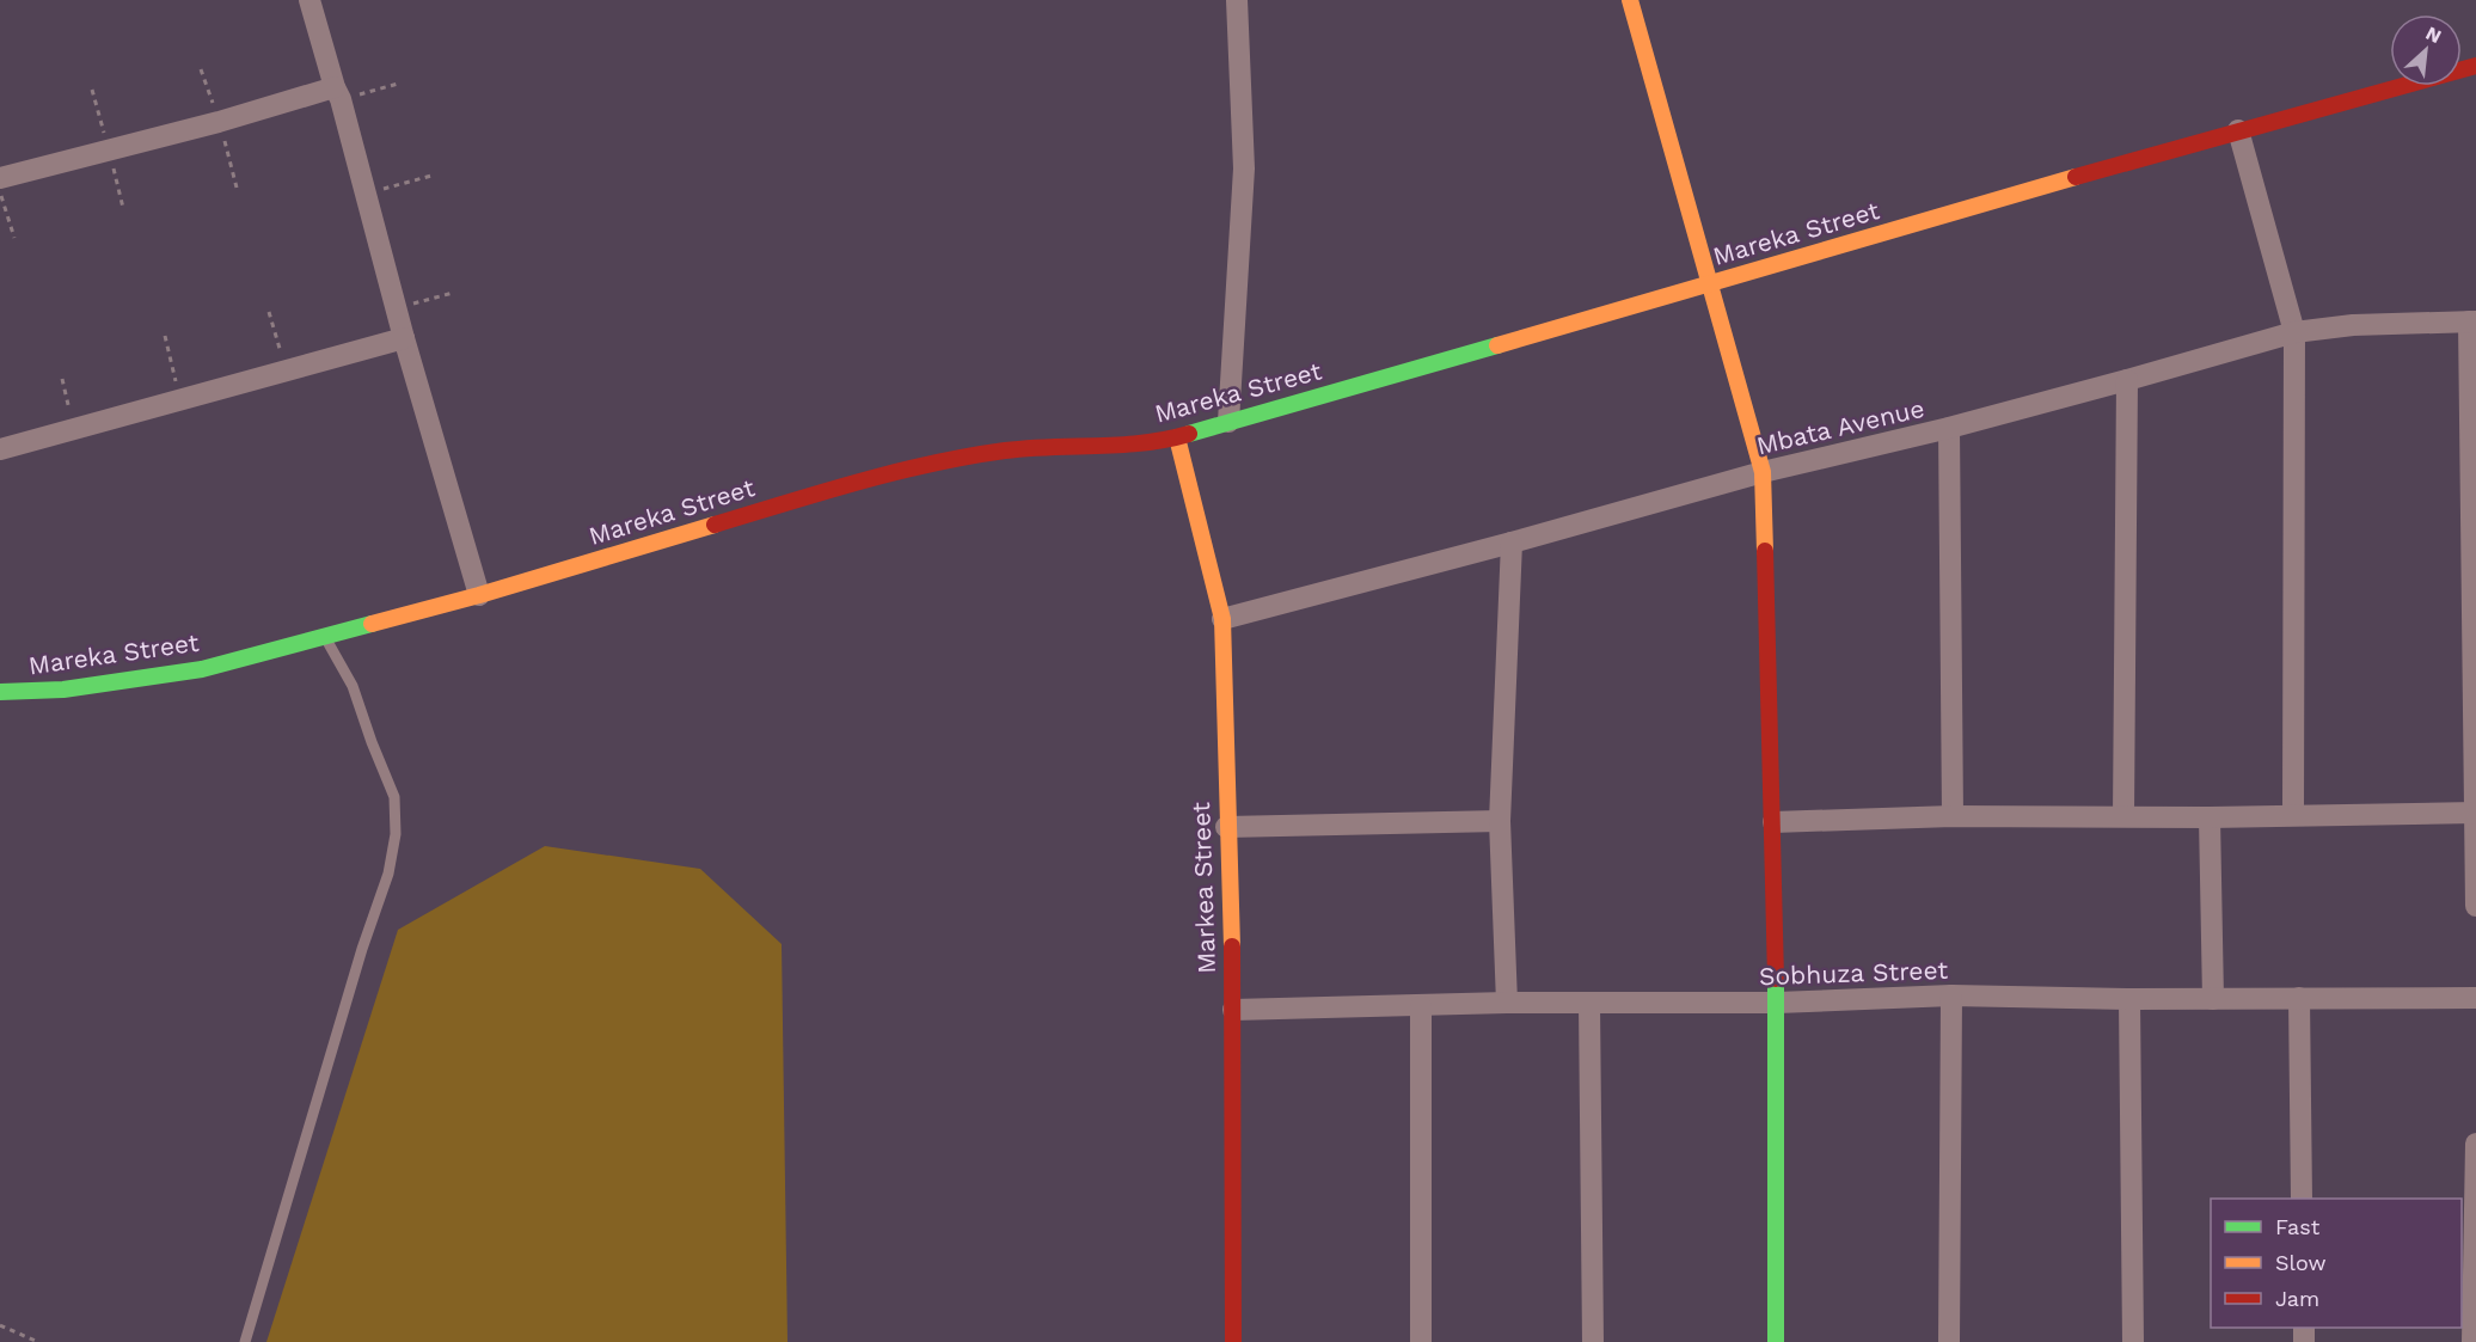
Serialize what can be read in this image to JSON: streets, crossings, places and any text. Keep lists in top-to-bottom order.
{
  "streets": {
    "main road": ["Mareka Street", "Markea Street"],
    "street": ["Mbata Avenue", "Sobhuza Street"]
  },
  "crossings": [
    ["Mareka Street", "Markea Street"],
    ["Mbata Avenue", "Markea Street"],
    ["Markea Street", "Sobhuza Street"]
  ],
  "legend": ["Fast", "Slow", "Jam"],
  "north": "top right"
}
